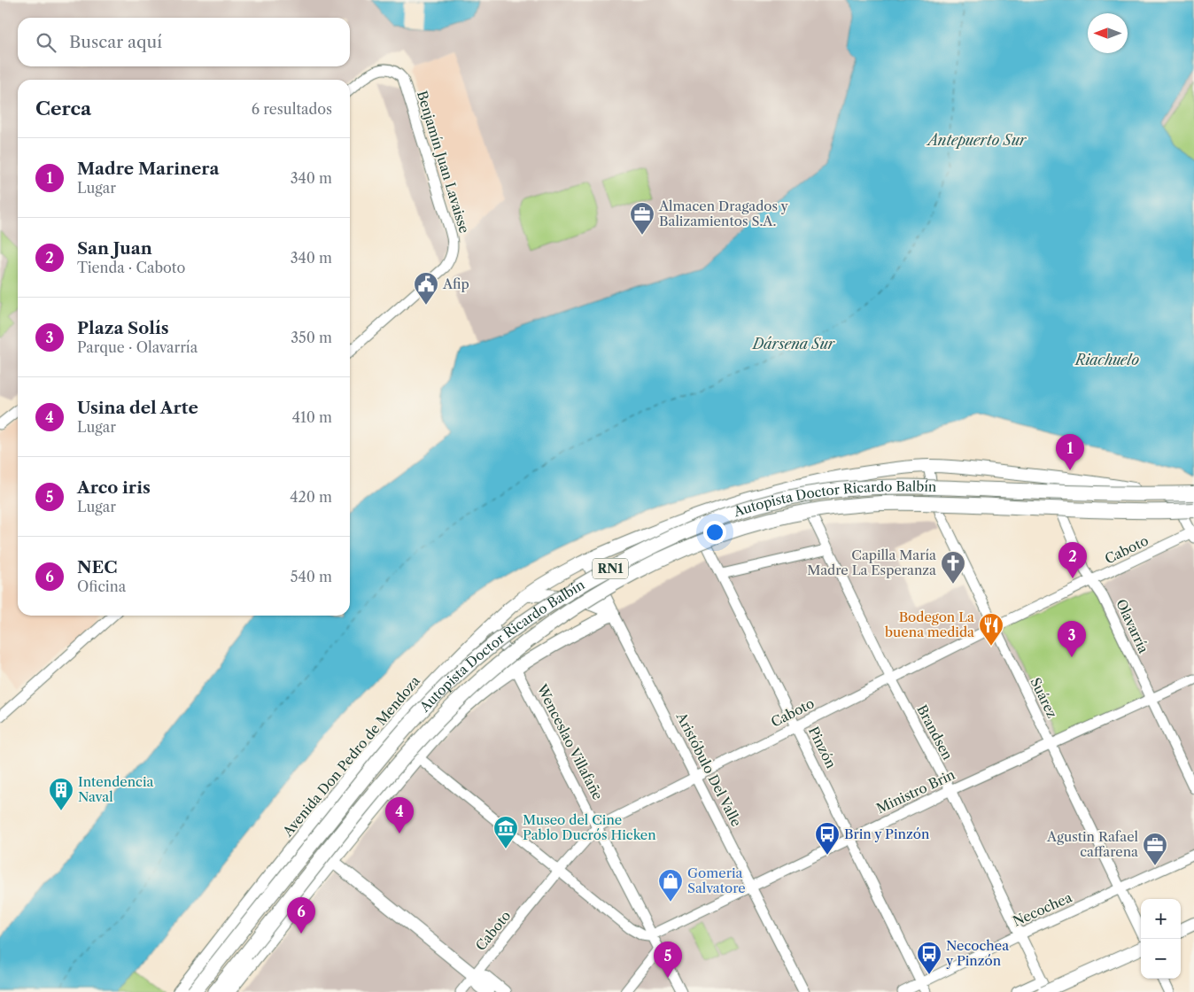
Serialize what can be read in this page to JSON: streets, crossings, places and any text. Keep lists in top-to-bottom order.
{
  "streets": {
    "highway": ["Autopista Doctor Ricardo Balbín", "RN1"],
    "main road": ["Avenida Don Pedro de Mendoza", "Aristóbulo Del Valle"],
    "street": [
      "Benjamín Juan Lavaisse",
      "Caboto",
      "Olavarría",
      "Suárez",
      "Brandsen",
      "Wenceslao Villafañe",
      "Pinzón",
      "Ministro Brin",
      "Necochea"
    ]
  },
  "crossings": [
    ["Caboto", "Olavarría"],
    ["Caboto", "Suárez"],
    ["Caboto", "Brandsen"],
    ["Caboto", "Wenceslao Villafañe"],
    ["Caboto", "Pinzón"],
    ["Caboto", "Aristóbulo Del Valle"],
    ["Olavarría", "Avenida Don Pedro de Mendoza"],
    ["Olavarría", "Ministro Brin"],
    ["Suárez", "Avenida Don Pedro de Mendoza"],
    ["Suárez", "Ministro Brin"],
    ["Suárez", "Necochea"],
    ["Brandsen", "Avenida Don Pedro de Mendoza"],
    ["Brandsen", "Ministro Brin"],
    ["Brandsen", "Necochea"],
    ["Wenceslao Villafañe", "Avenida Don Pedro de Mendoza"],
    ["Wenceslao Villafañe", "Ministro Brin"],
    ["Pinzón", "Avenida Don Pedro de Mendoza"],
    ["Pinzón", "Ministro Brin"],
    ["Pinzón", "Necochea"],
    ["Avenida Don Pedro de Mendoza", "Aristóbulo Del Valle"],
    ["Aristóbulo Del Valle", "Ministro Brin"]
  ],
  "water": ["Antepuerto Sur", "Dársena Sur", "Riachuelo"],
  "places": {
    "office": ["Almacen Dragados y Balizamientos S.A.", "Agustin Rafael caffarena"],
    "public building": ["Afip"],
    "church": ["Capilla María Madre La Esperanza"],
    "restaurant": ["Bodegon La buena medida"],
    "building": ["Intendencia Naval"],
    "museum": ["Museo del Cine Pablo Ducrós Hicken"],
    "bus stop": ["Brin y Pinzón", "Necochea y Pinzón"],
    "shop": ["Gomeria Salvatore"]
  },
  "north": "left",
  "page": {
    "search": "Buscar aquí",
    "heading": ["Cerca", "6 resultados"],
    "list": [
      {
        "mark": "1",
        "name": "Madre Marinera",
        "note": "Lugar",
        "value": "340 m"
      },
      {
        "mark": "2",
        "name": "San Juan",
        "note": "Tienda · Caboto",
        "value": "340 m"
      },
      {
        "mark": "3",
        "name": "Plaza Solís",
        "note": "Parque · Olavarría",
        "value": "350 m"
      },
      {
        "mark": "4",
        "name": "Usina del Arte",
        "note": "Lugar",
        "value": "410 m"
      },
      {
        "mark": "5",
        "name": "Arco iris",
        "note": "Lugar",
        "value": "420 m"
      },
      {
        "mark": "6",
        "name": "NEC",
        "note": "Oficina",
        "value": "540 m"
      }
    ],
    "pins": [
      "1",
      "2",
      "3",
      "4",
      "6",
      "5"
    ],
    "map_buttons": ["+", "−"]
  }
}
